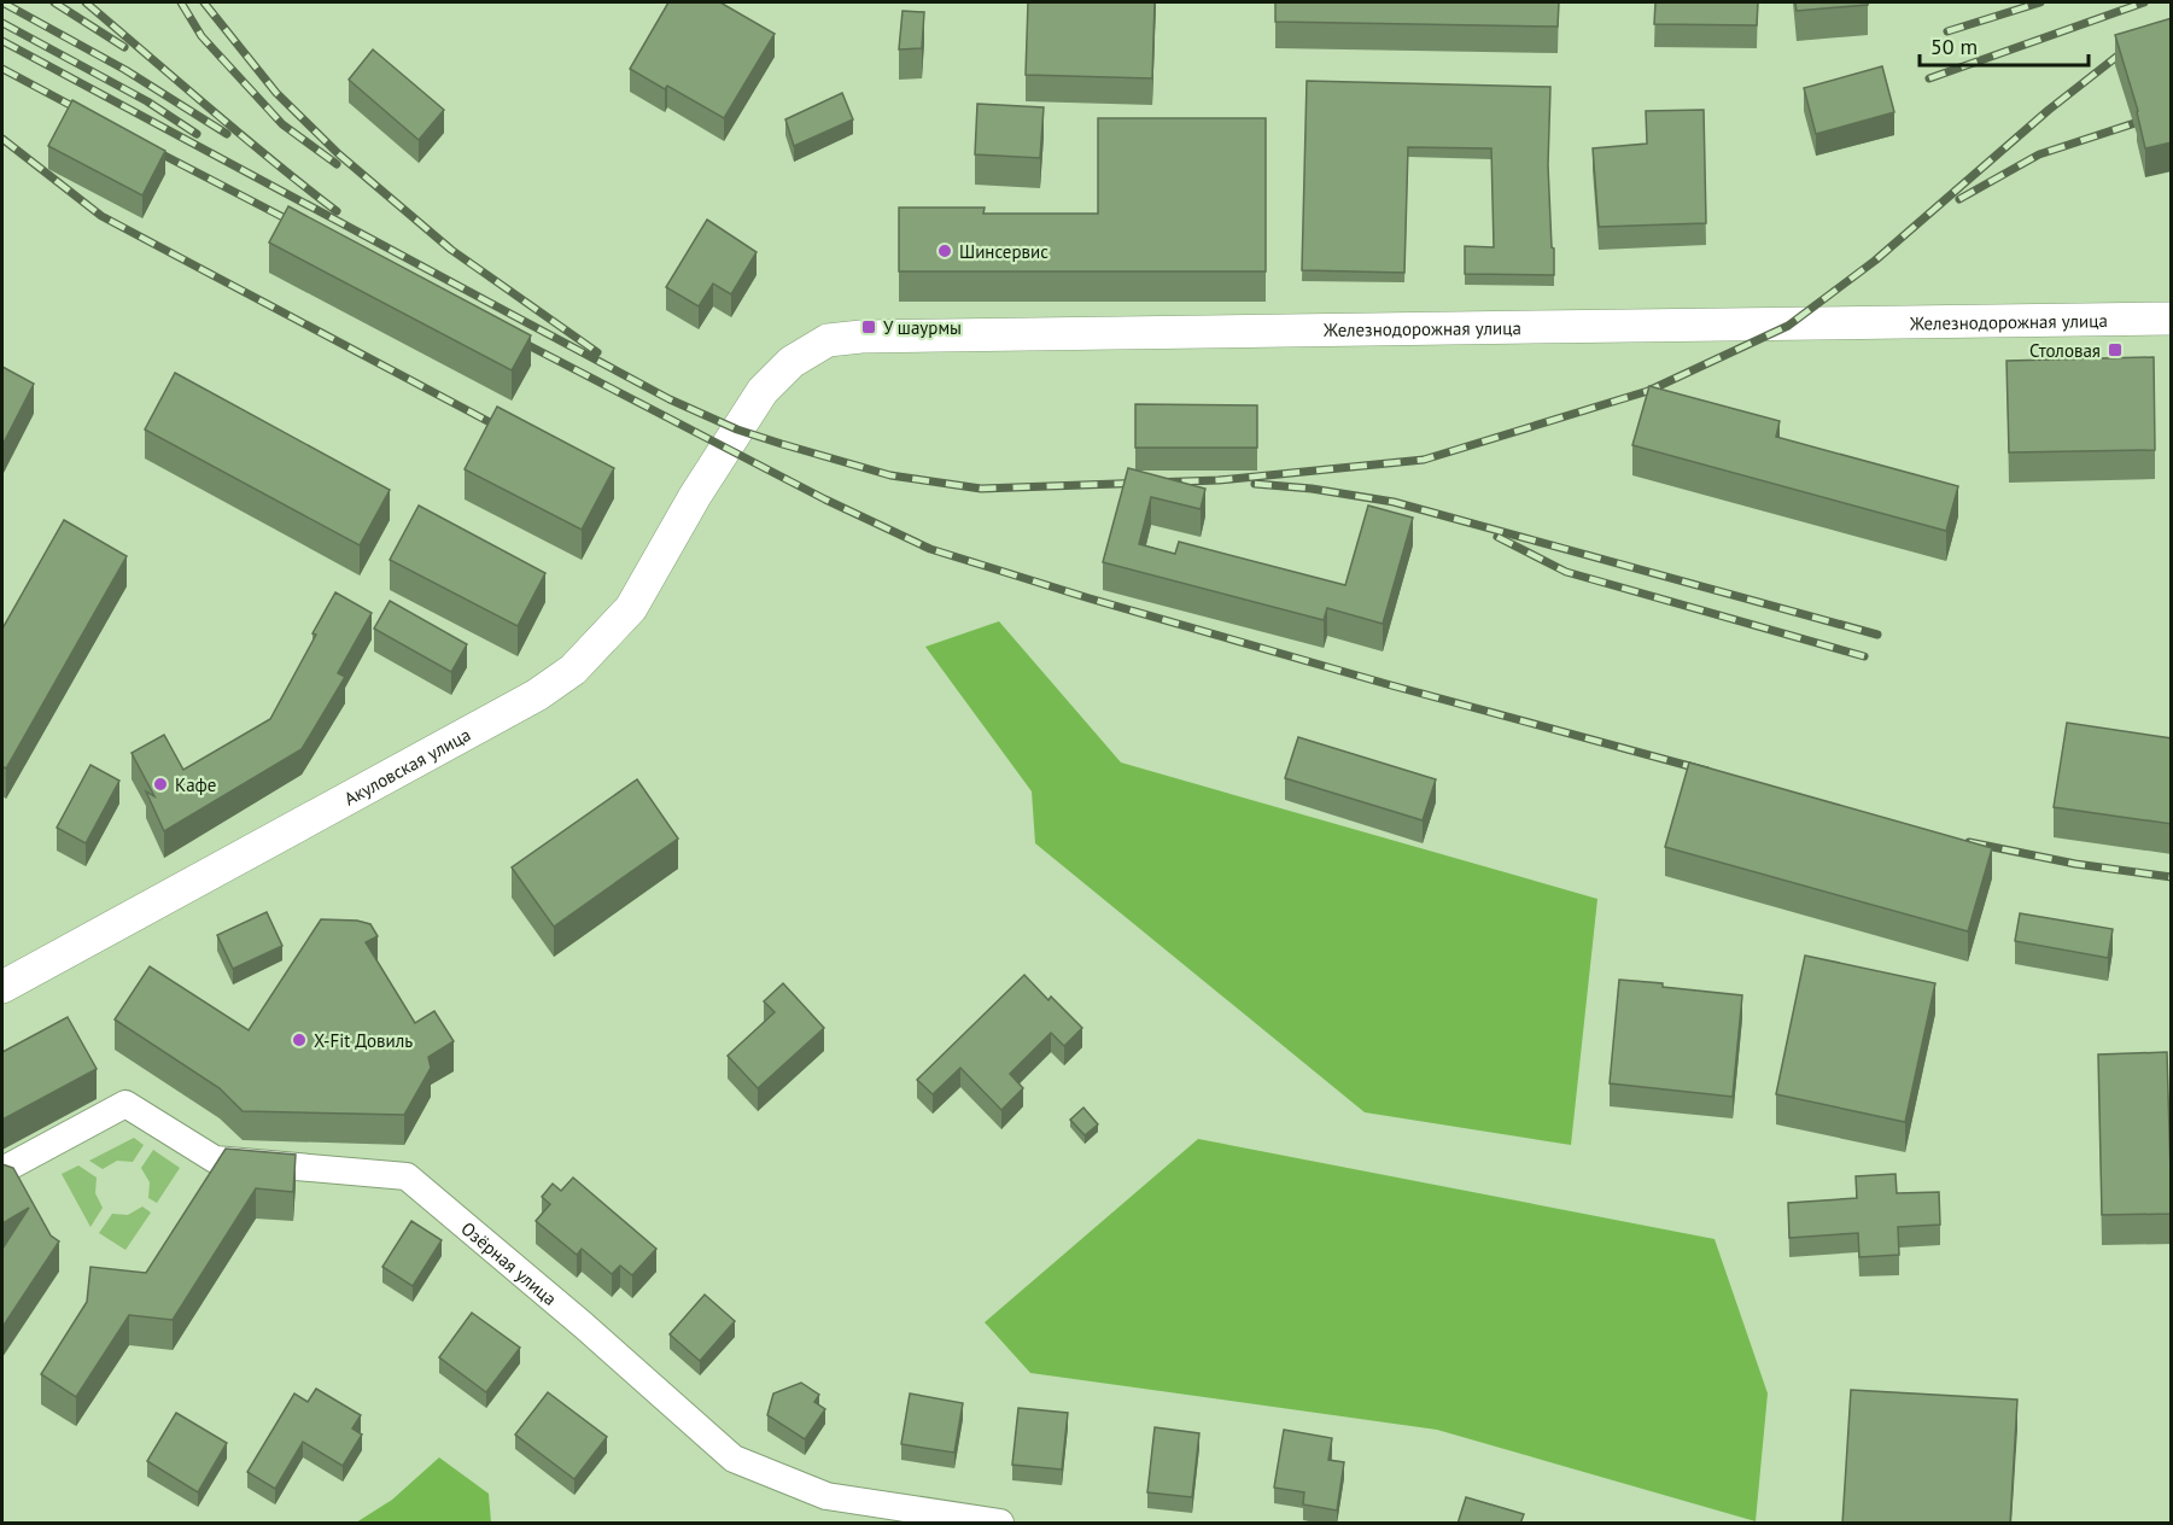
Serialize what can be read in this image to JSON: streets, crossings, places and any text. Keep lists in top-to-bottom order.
{
  "streets": {
    "street": ["Железнодорожная улица", "Акуловская улица", "Озёрная улица"]
  },
  "crossings": [
    ["Железнодорожная улица", "Акуловская улица"]
  ],
  "places": {
    "other": ["Шинсервис", "Кафе", "X-Fit Довиль"],
    "transit": ["У шаурмы", "Столовая"]
  },
  "scale_bar": "50 m"
}
